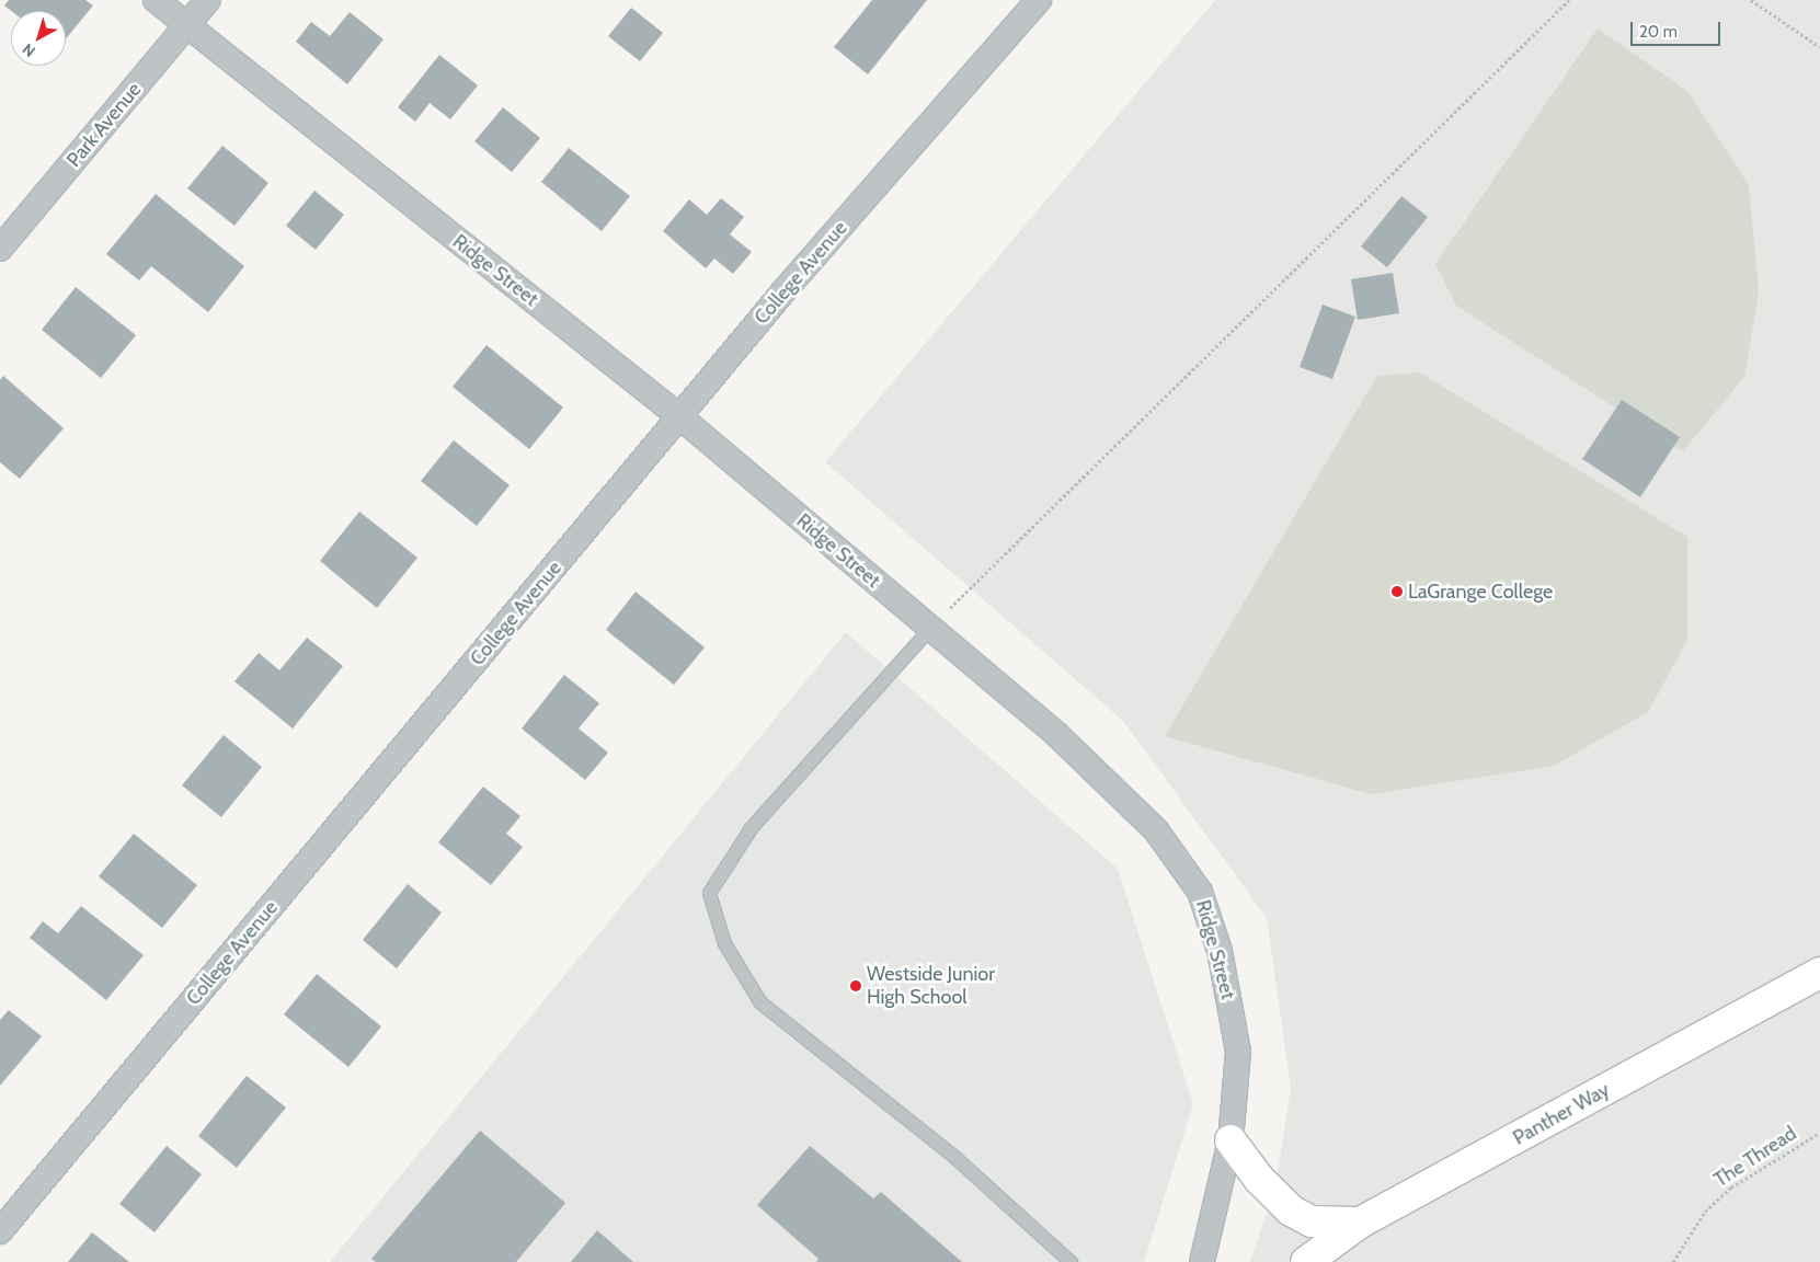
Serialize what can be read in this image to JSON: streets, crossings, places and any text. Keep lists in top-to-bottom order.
{
  "streets": {
    "street": [
      "Park Avenue",
      "Ridge Street",
      "College Avenue",
      "Panther Way"
    ],
    "path": ["The Thread"]
  },
  "crossings": [
    ["Park Avenue", "Ridge Street"],
    ["Ridge Street", "College Avenue"]
  ],
  "places": ["LaGrange College", "Westside Junior High School"],
  "scale_bar": "20 m",
  "north": "bottom left"
}
